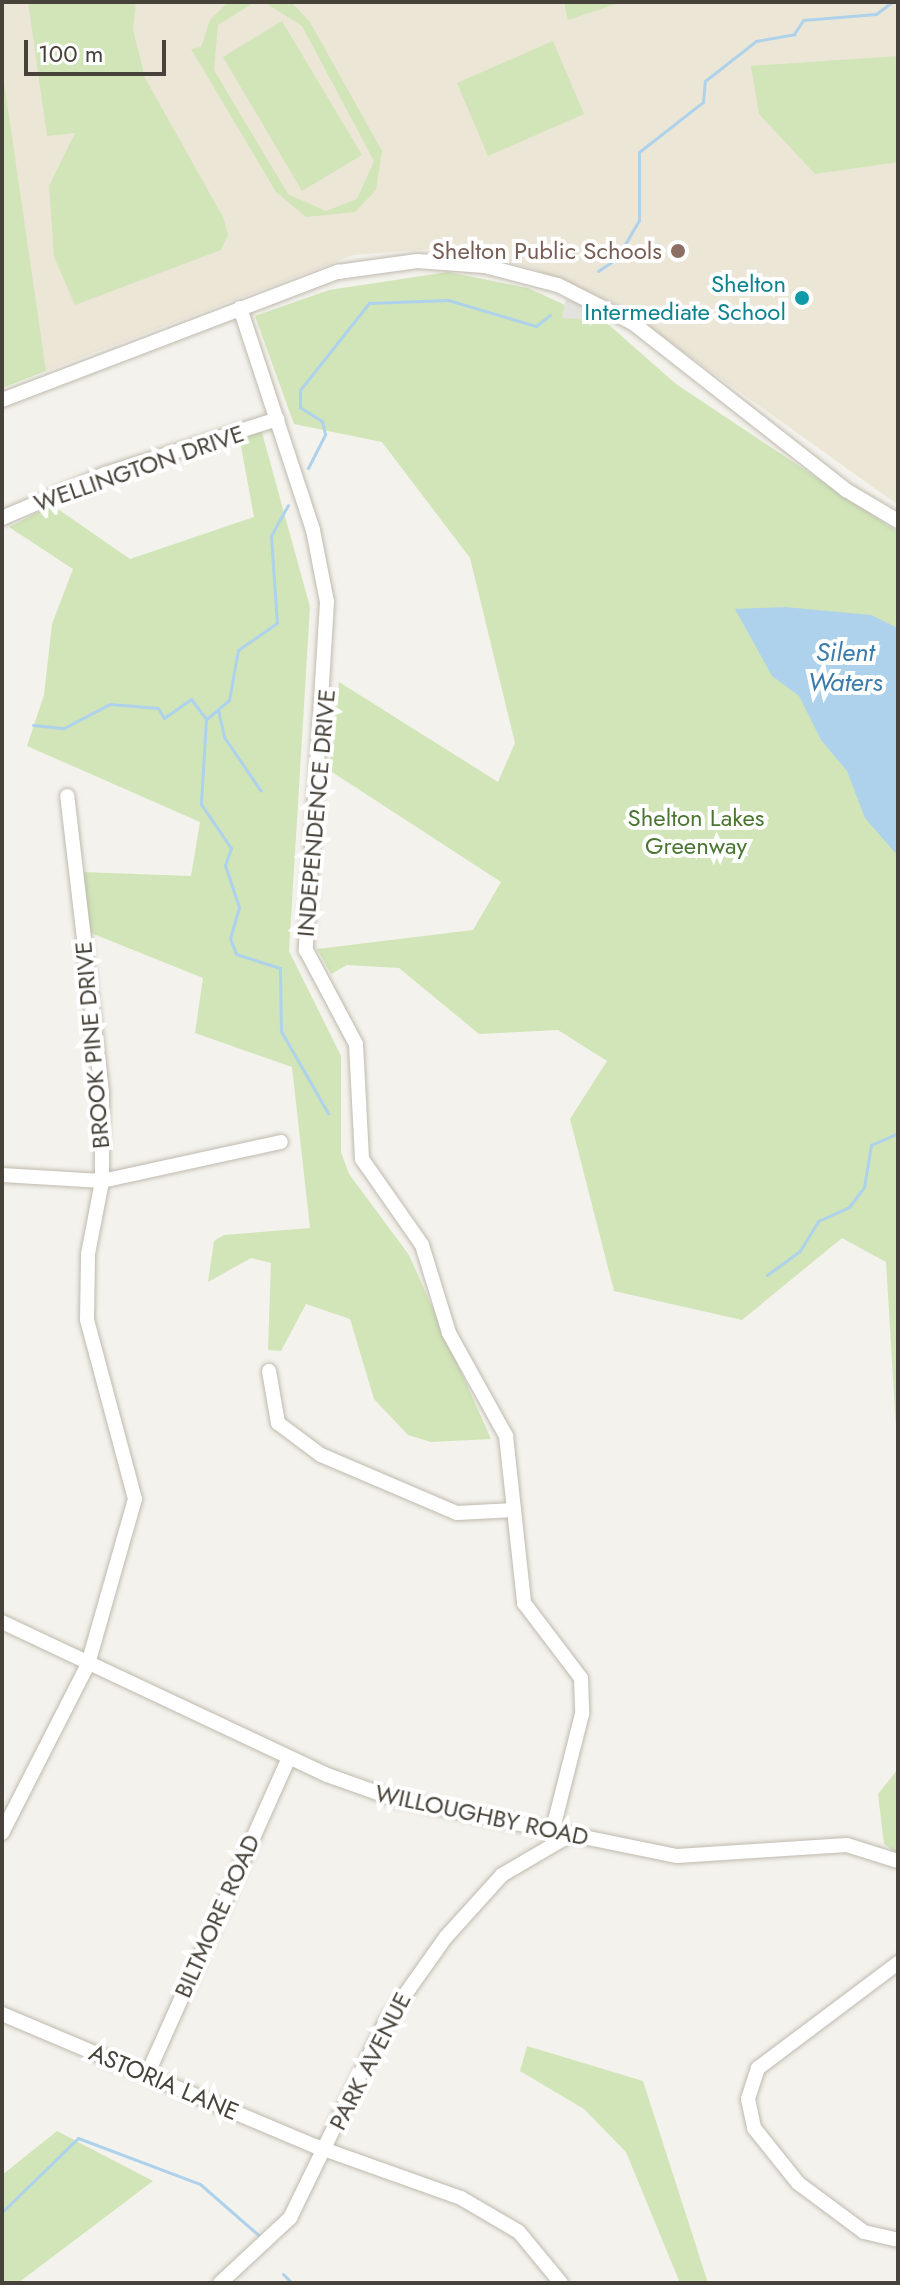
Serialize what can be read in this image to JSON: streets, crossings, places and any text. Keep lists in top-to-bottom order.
{
  "streets": {
    "street": [
      "WELLINGTON DRIVE",
      "INDEPENDENCE DRIVE",
      "BROOK PINE DRIVE",
      "WILLOUGHBY ROAD",
      "BILTMORE ROAD",
      "PARK AVENUE",
      "ASTORIA LANE"
    ]
  },
  "crossings": [
    ["WELLINGTON DRIVE", "INDEPENDENCE DRIVE"],
    ["INDEPENDENCE DRIVE", "WILLOUGHBY ROAD"],
    ["BROOK PINE DRIVE", "WILLOUGHBY ROAD"],
    ["WILLOUGHBY ROAD", "BILTMORE ROAD"],
    ["WILLOUGHBY ROAD", "PARK AVENUE"],
    ["BILTMORE ROAD", "ASTORIA LANE"],
    ["PARK AVENUE", "ASTORIA LANE"]
  ],
  "water": ["Silent Waters"],
  "parks": ["Shelton Lakes Greenway"],
  "places": ["Shelton Public Schools", "Shelton Intermediate School"],
  "scale_bar": "100 m"
}
